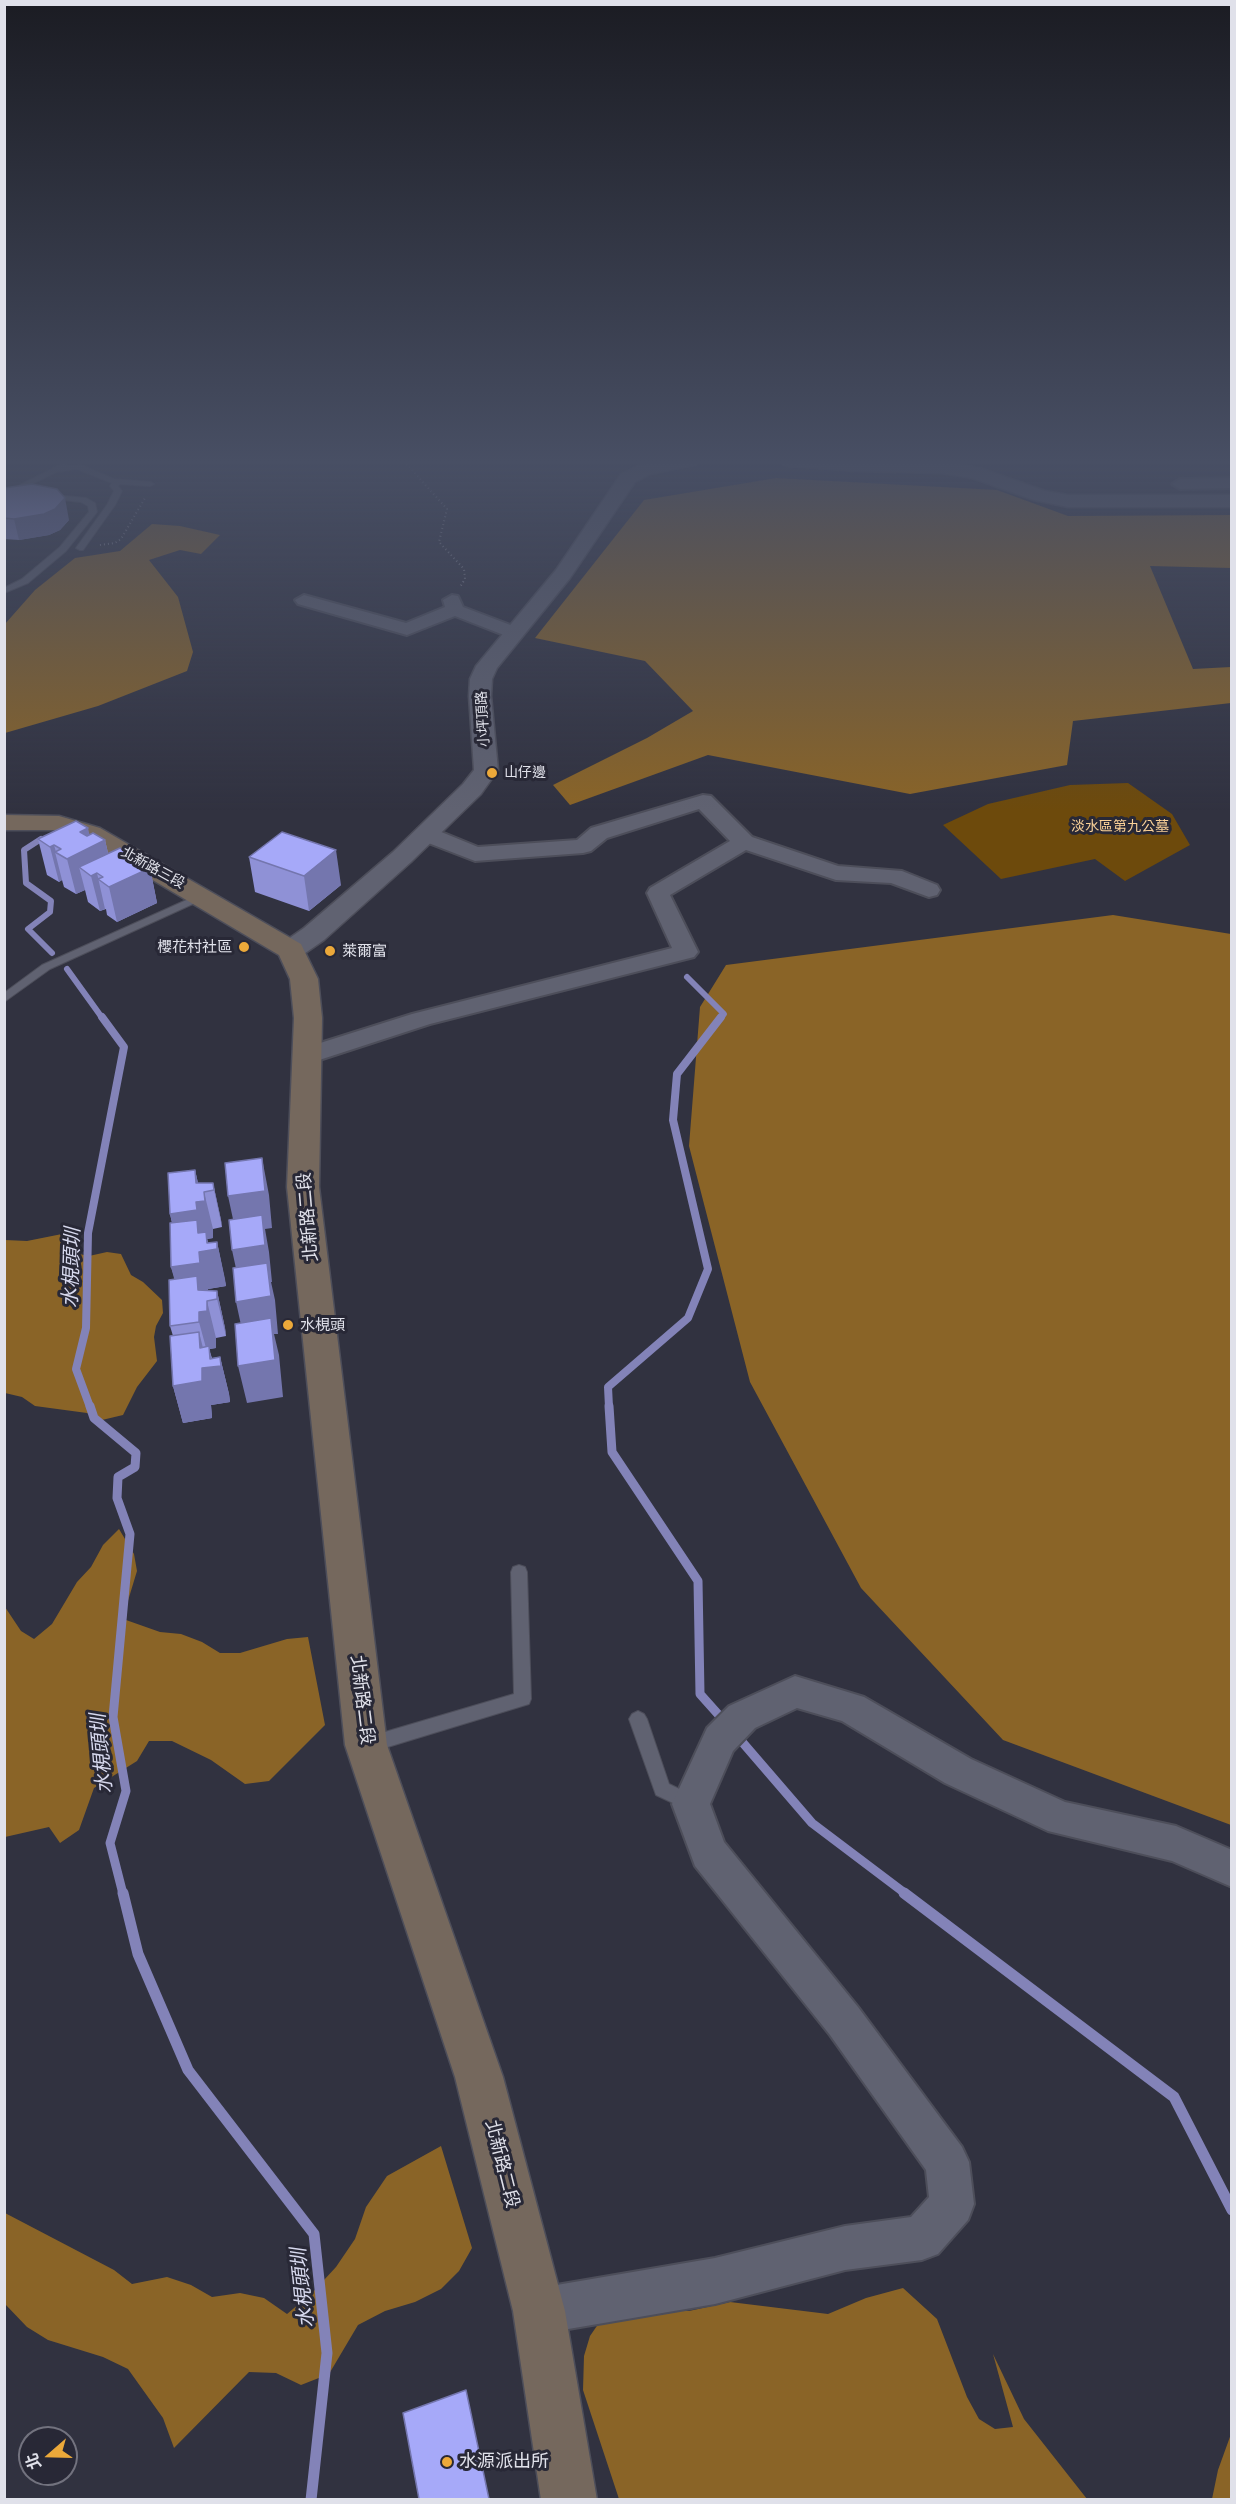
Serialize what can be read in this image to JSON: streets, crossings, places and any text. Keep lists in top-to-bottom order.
{
  "streets": {
    "main road": ["北新路三段", "北新路二段"],
    "street": ["小坪頂路"]
  },
  "crossings": [
    ["小坪頂路", "北新路三段"],
    ["小坪頂路", "北新路二段"],
    ["北新路三段", "北新路二段"]
  ],
  "water": ["水梘頭圳"],
  "parks": ["淡水區第九公墓"],
  "places": [
    "山仔邊",
    "櫻花村社區",
    "萊爾富",
    "水梘頭",
    "水源派出所"
  ],
  "north": "left"
}
